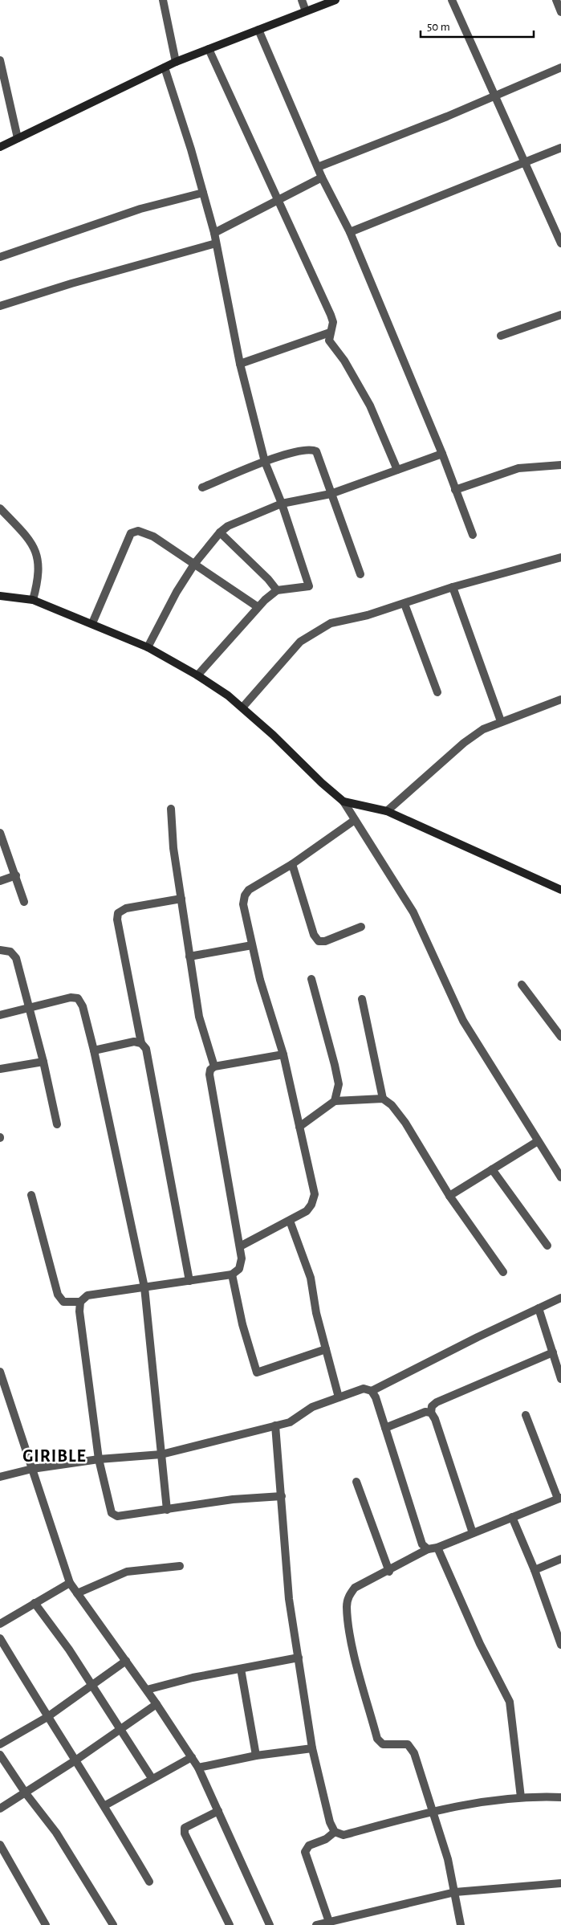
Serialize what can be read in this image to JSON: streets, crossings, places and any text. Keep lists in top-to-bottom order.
{
  "districts": ["GIRIBLE"],
  "scale_bar": "50 m"
}
